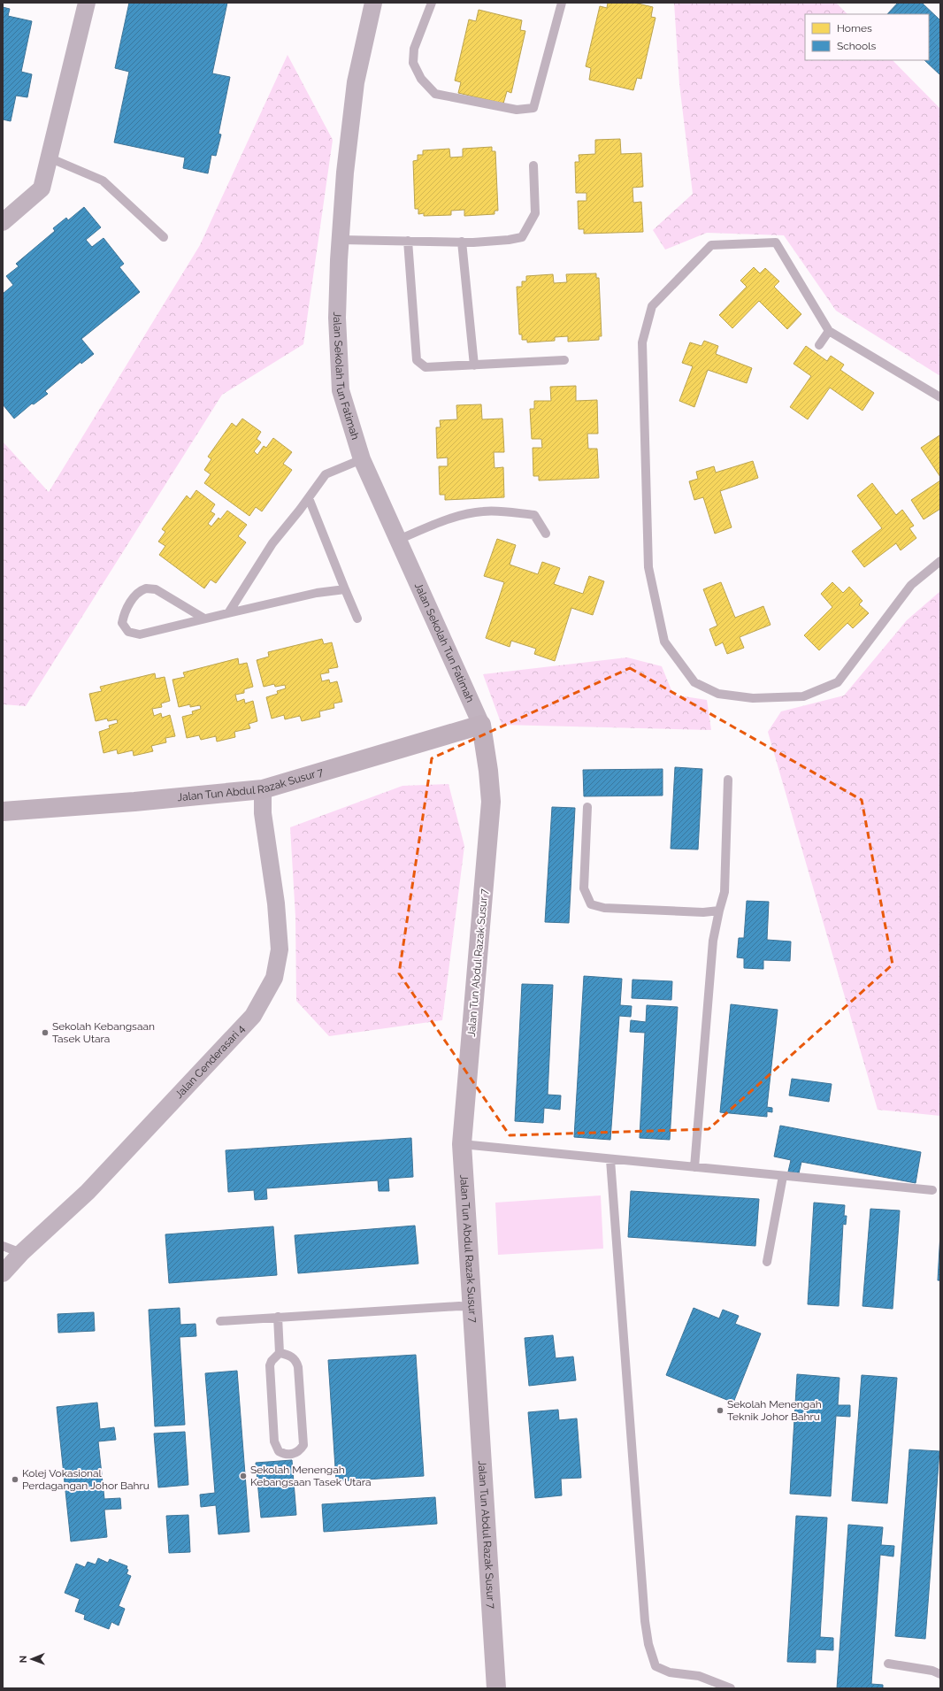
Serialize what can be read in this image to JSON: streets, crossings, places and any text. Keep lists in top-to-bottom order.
{
  "streets": {
    "street": ["Jalan Sekolah Tun Fatimah", "Jalan Tun Abdul Razak Susur 7", "Jalan Cenderasari 4"]
  },
  "crossings": [
    ["Jalan Sekolah Tun Fatimah", "Jalan Tun Abdul Razak Susur 7"],
    ["Jalan Tun Abdul Razak Susur 7", "Jalan Cenderasari 4"]
  ],
  "places": [
    "Sekolah Kebangsaan Tasek Utara",
    "Sekolah Menengah Teknik Johor Bahru",
    "Sekolah Menengah Kebangsaan Tasek Utara",
    "Kolej Vokasional Perdagangan Johor Bahru"
  ],
  "legend": ["Homes", "Schools"],
  "north": "left"
}
